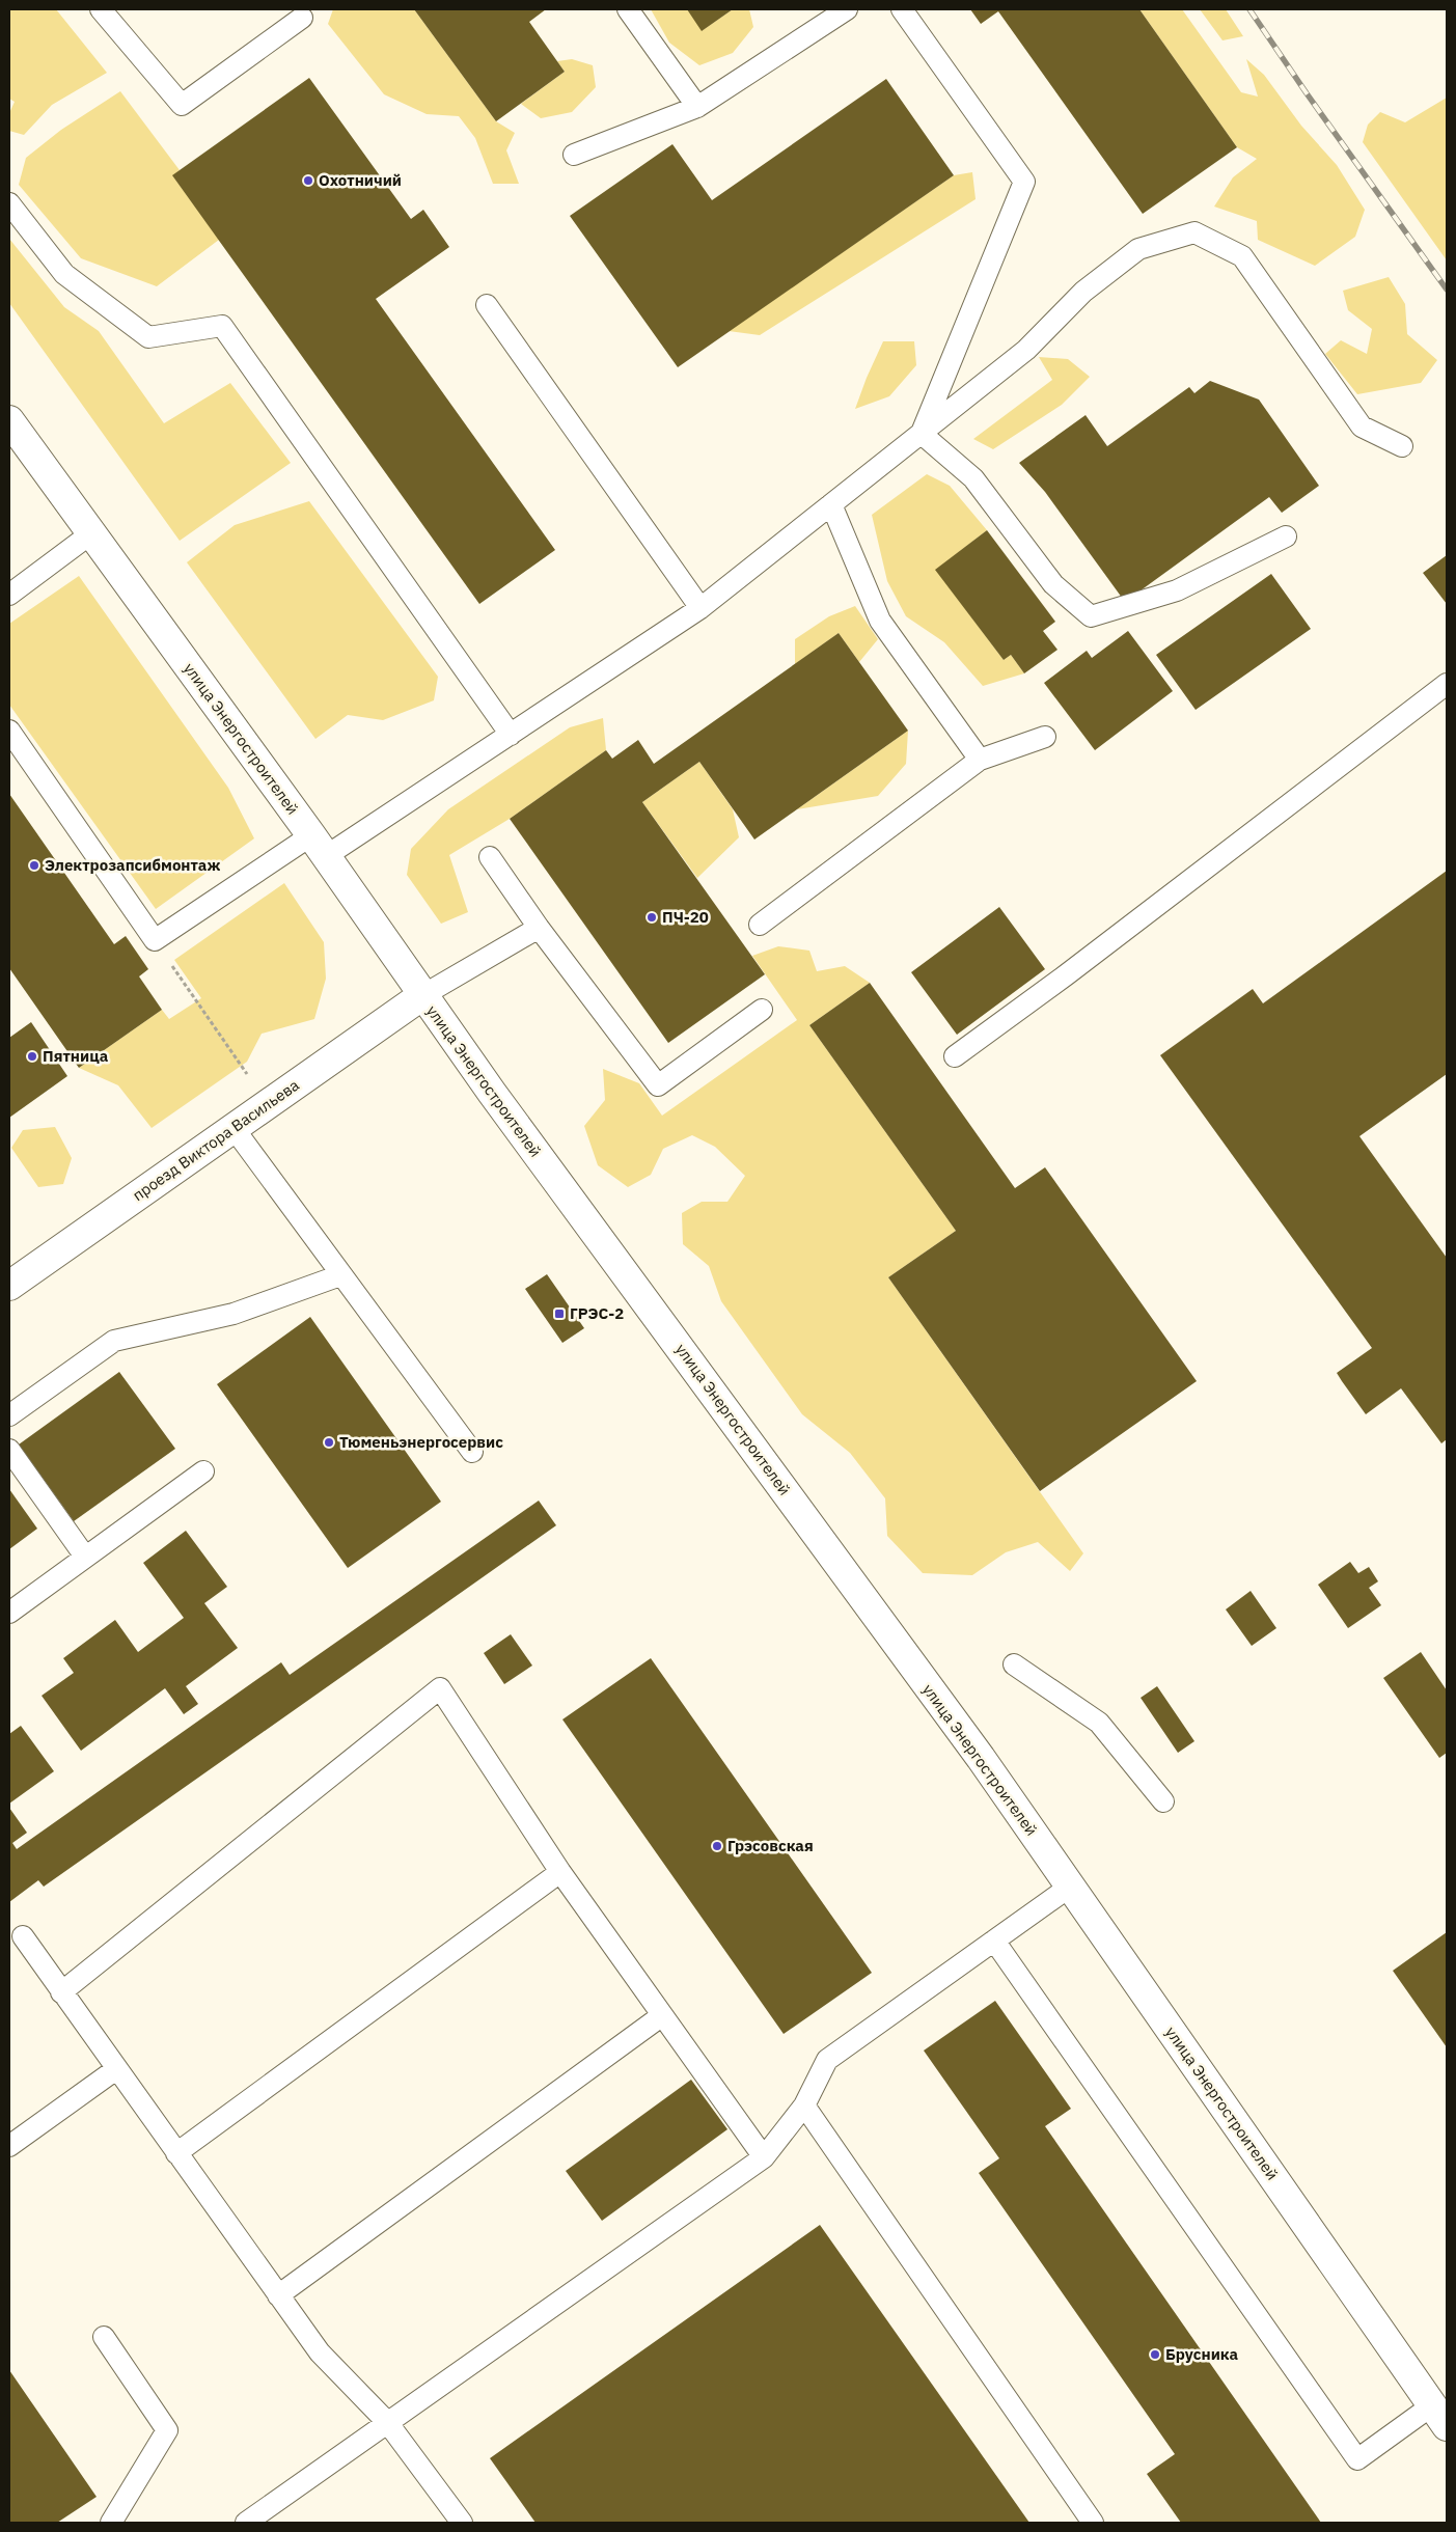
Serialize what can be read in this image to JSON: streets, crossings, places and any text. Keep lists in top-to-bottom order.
{
  "streets": {
    "main road": ["улица Энергостроителей", "проезд Виктора Васильева"]
  },
  "crossings": [
    ["улица Энергостроителей", "проезд Виктора Васильева"]
  ],
  "places": {
    "other": [
      "Охотничий",
      "Электрозапсибмонтаж",
      "ПЧ-20",
      "Пятница",
      "Тюменьэнергосервис",
      "Грэсовская",
      "Брусника"
    ],
    "transit": ["ГРЭС-2"]
  }
}
